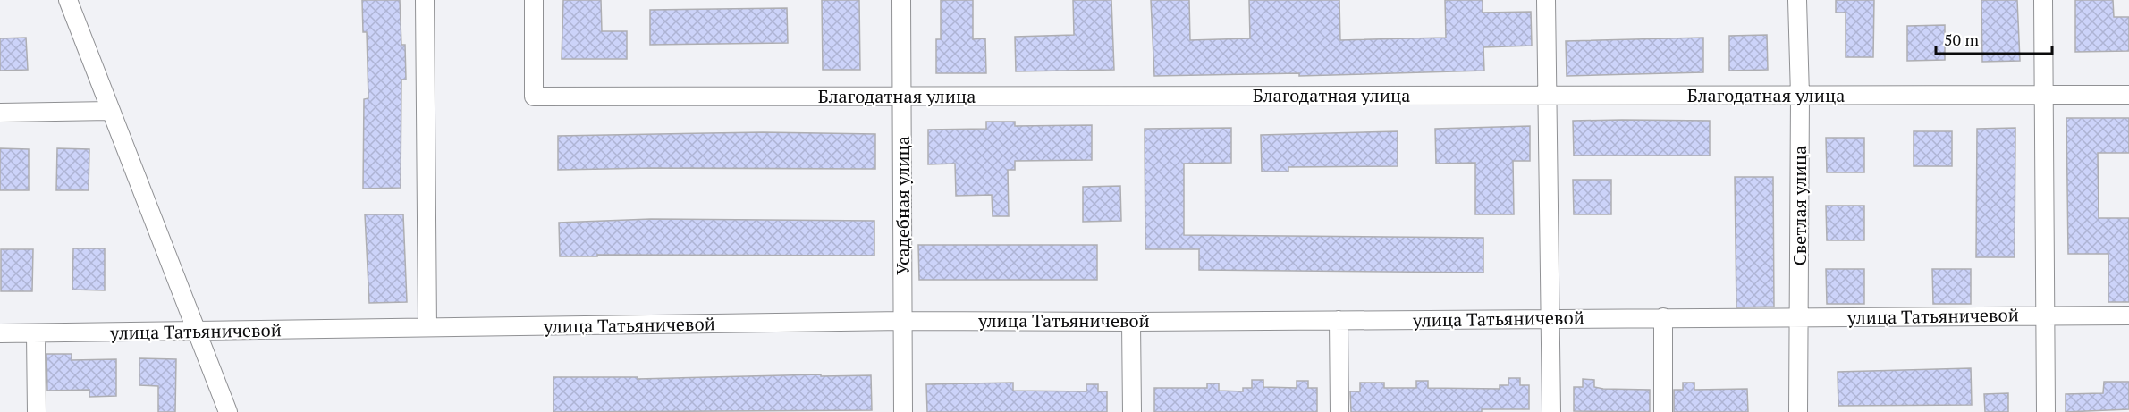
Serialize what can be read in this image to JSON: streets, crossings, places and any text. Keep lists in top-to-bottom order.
{
  "streets": {
    "street": [
      "Благодатная улица",
      "Усадебная улица",
      "Светлая улица",
      "улица Татьяничевой"
    ]
  },
  "crossings": [
    ["Благодатная улица", "Усадебная улица"],
    ["Благодатная улица", "Светлая улица"],
    ["Усадебная улица", "улица Татьяничевой"],
    ["Светлая улица", "улица Татьяничевой"]
  ],
  "scale_bar": "50 m"
}
